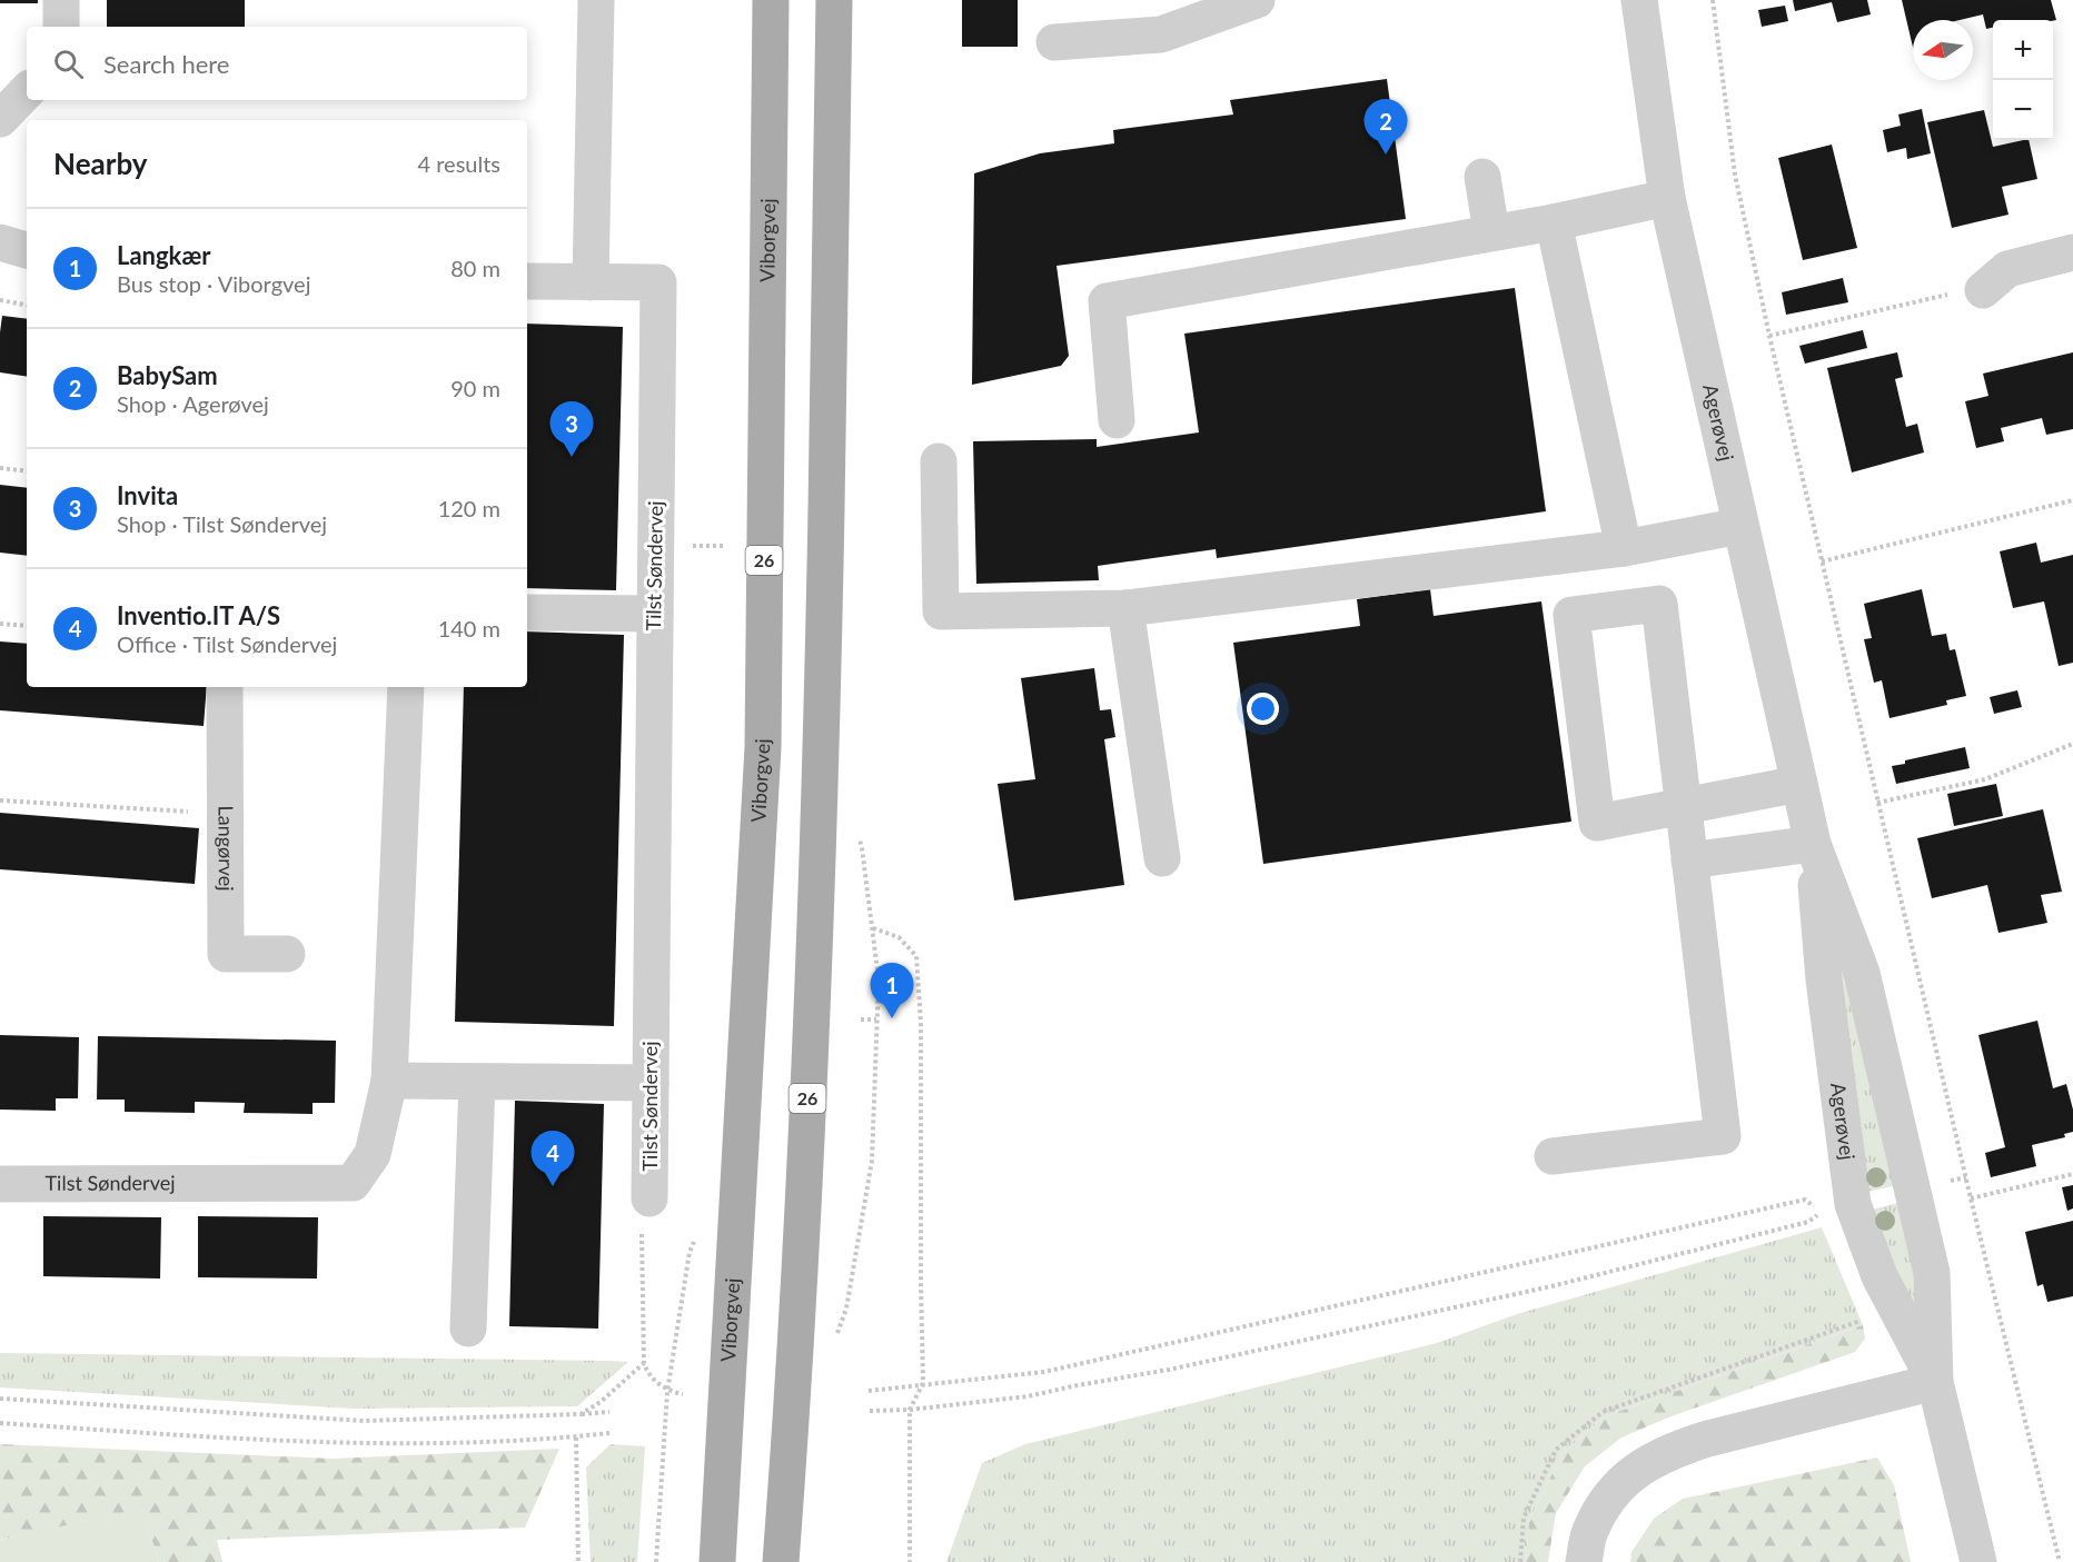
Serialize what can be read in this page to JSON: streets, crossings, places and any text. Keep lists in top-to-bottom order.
{
  "streets": {
    "main road": ["Viborgvej", "26"],
    "street": ["Agerøvej", "Tilst Søndervej", "Langørvej"]
  },
  "north": "left",
  "page": {
    "map_buttons": ["+", "−"],
    "search": "Search here",
    "pins": [
      "2",
      "3",
      "1",
      "4"
    ],
    "heading": ["Nearby", "4 results"],
    "list": [
      {
        "mark": "1",
        "name": "Langkær",
        "note": "Bus stop · Viborgvej",
        "value": "80 m"
      },
      {
        "mark": "2",
        "name": "BabySam",
        "note": "Shop · Agerøvej",
        "value": "90 m"
      },
      {
        "mark": "3",
        "name": "Invita",
        "note": "Shop · Tilst Søndervej",
        "value": "120 m"
      },
      {
        "mark": "4",
        "name": "Inventio.IT A/S",
        "note": "Office · Tilst Søndervej",
        "value": "140 m"
      }
    ]
  }
}
